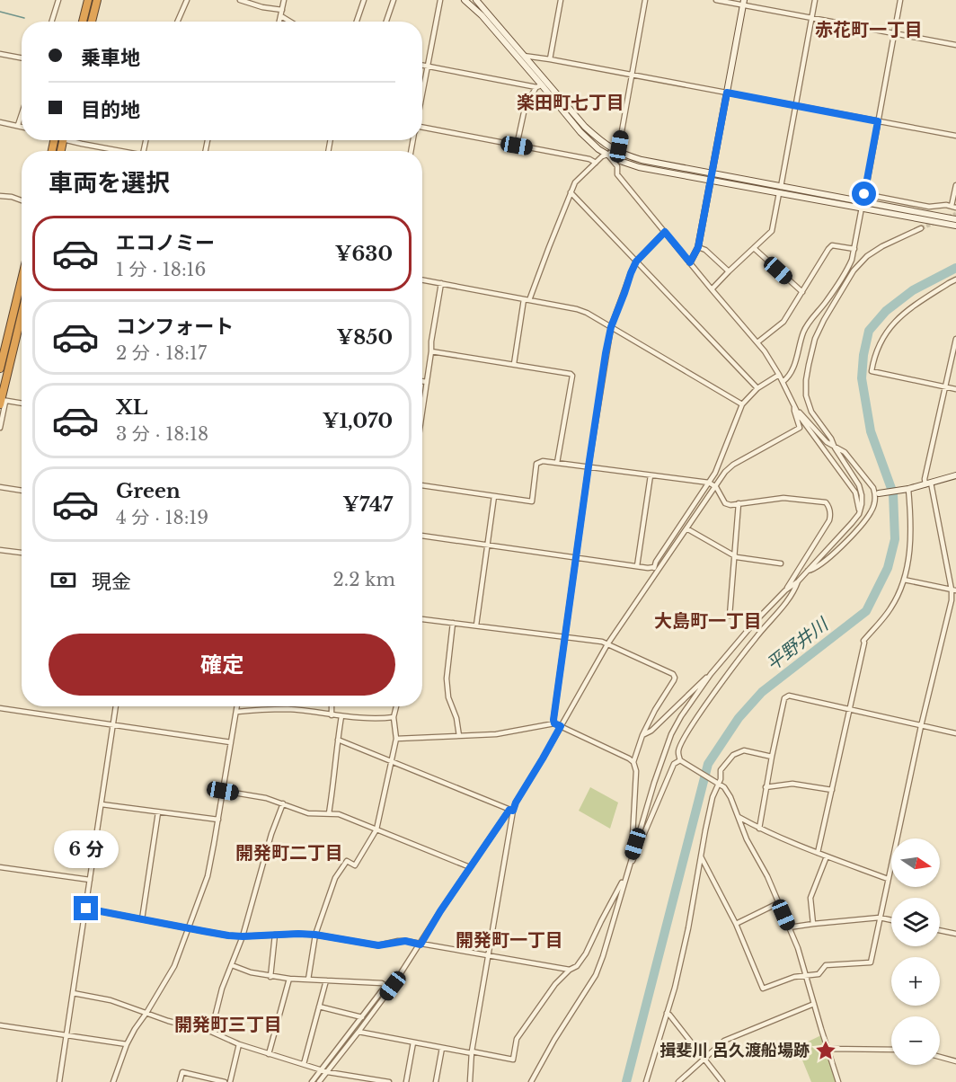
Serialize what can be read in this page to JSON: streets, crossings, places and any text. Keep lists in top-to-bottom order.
{
  "districts": [
    "赤花町一丁目",
    "楽田町七丁目",
    "大島町一丁目",
    "開発町二丁目",
    "開発町一丁目",
    "開発町三丁目"
  ],
  "water": ["平野井川"],
  "places": {
    "place": ["揖斐川 呂久渡船場跡"]
  },
  "north": "right",
  "page": {
    "banner": ["乗車地", "目的地"],
    "heading": "車両を選択",
    "list": [
      {
        "name": "エコノミー",
        "note": "1 分 · 18:16",
        "value": "¥630"
      },
      {
        "name": "コンフォート",
        "note": "2 分 · 18:17",
        "value": "¥850"
      },
      {
        "name": "XL",
        "note": "3 分 · 18:18",
        "value": "¥1,070"
      },
      {
        "name": "Green",
        "note": "4 分 · 18:19",
        "value": "¥747"
      }
    ],
    "pay": ["現金", "2.2 km"],
    "buttons": "確定",
    "bubble": "6 分",
    "map_buttons": ["+", "−"]
  }
}
